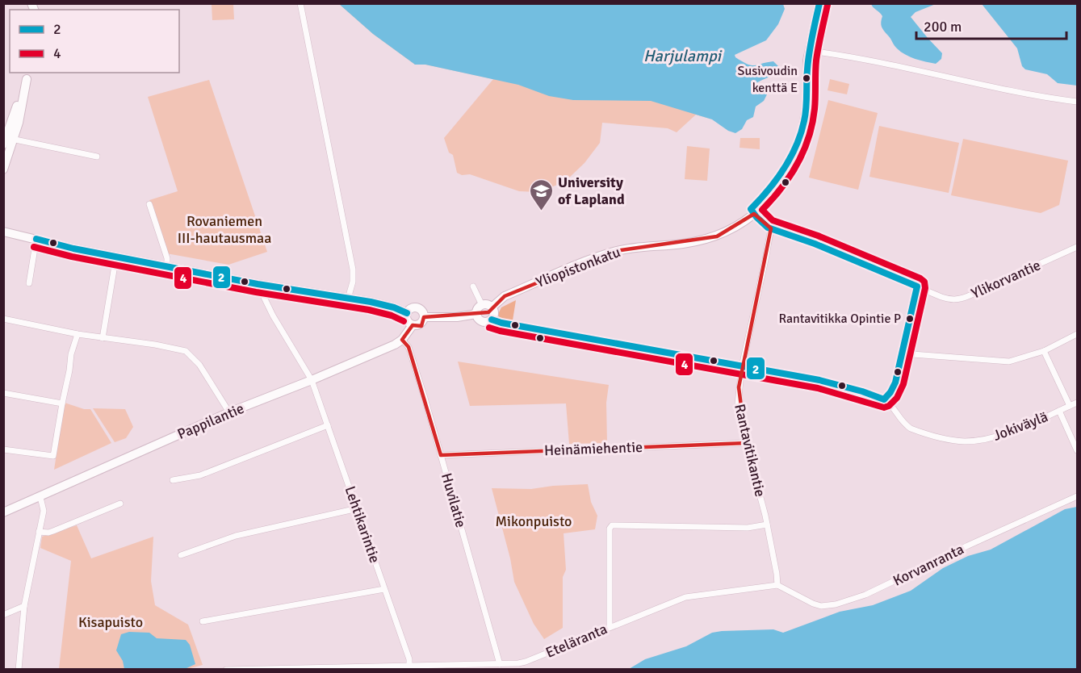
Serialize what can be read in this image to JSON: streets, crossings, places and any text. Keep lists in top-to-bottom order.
{
  "streets": {
    "street": [
      "Yliopistonkatu",
      "Ylikorvantie",
      "Pappilantie",
      "Jokiväylä",
      "Heinämiehentie",
      "Rantavitikantie",
      "Huvilatie",
      "Lehtikarintie",
      "Korvanranta",
      "Eteläranta"
    ]
  },
  "crossings": [
    ["Yliopistonkatu", "Jokiväylä"],
    ["Ylikorvantie", "Rantavitikantie"],
    ["Pappilantie", "Huvilatie"],
    ["Pappilantie", "Lehtikarintie"],
    ["Jokiväylä", "Rantavitikantie"],
    ["Heinämiehentie", "Rantavitikantie"],
    ["Heinämiehentie", "Huvilatie"],
    ["Rantavitikantie", "Korvanranta"],
    ["Rantavitikantie", "Eteläranta"],
    ["Huvilatie", "Eteläranta"],
    ["Lehtikarintie", "Eteläranta"],
    ["Korvanranta", "Eteläranta"]
  ],
  "water": ["Harjulampi"],
  "parks": ["Rovaniemen III-hautausmaa", "Mikonpuisto", "Kisapuisto"],
  "places": {
    "other": ["Susivoudin kenttä E", "Rantavitikka Opintie P"],
    "school or university": ["University of Lapland"]
  },
  "lines": ["transit line 2", "transit line 4"],
  "legend": ["2", "4"],
  "scale_bar": "200 m"
}
